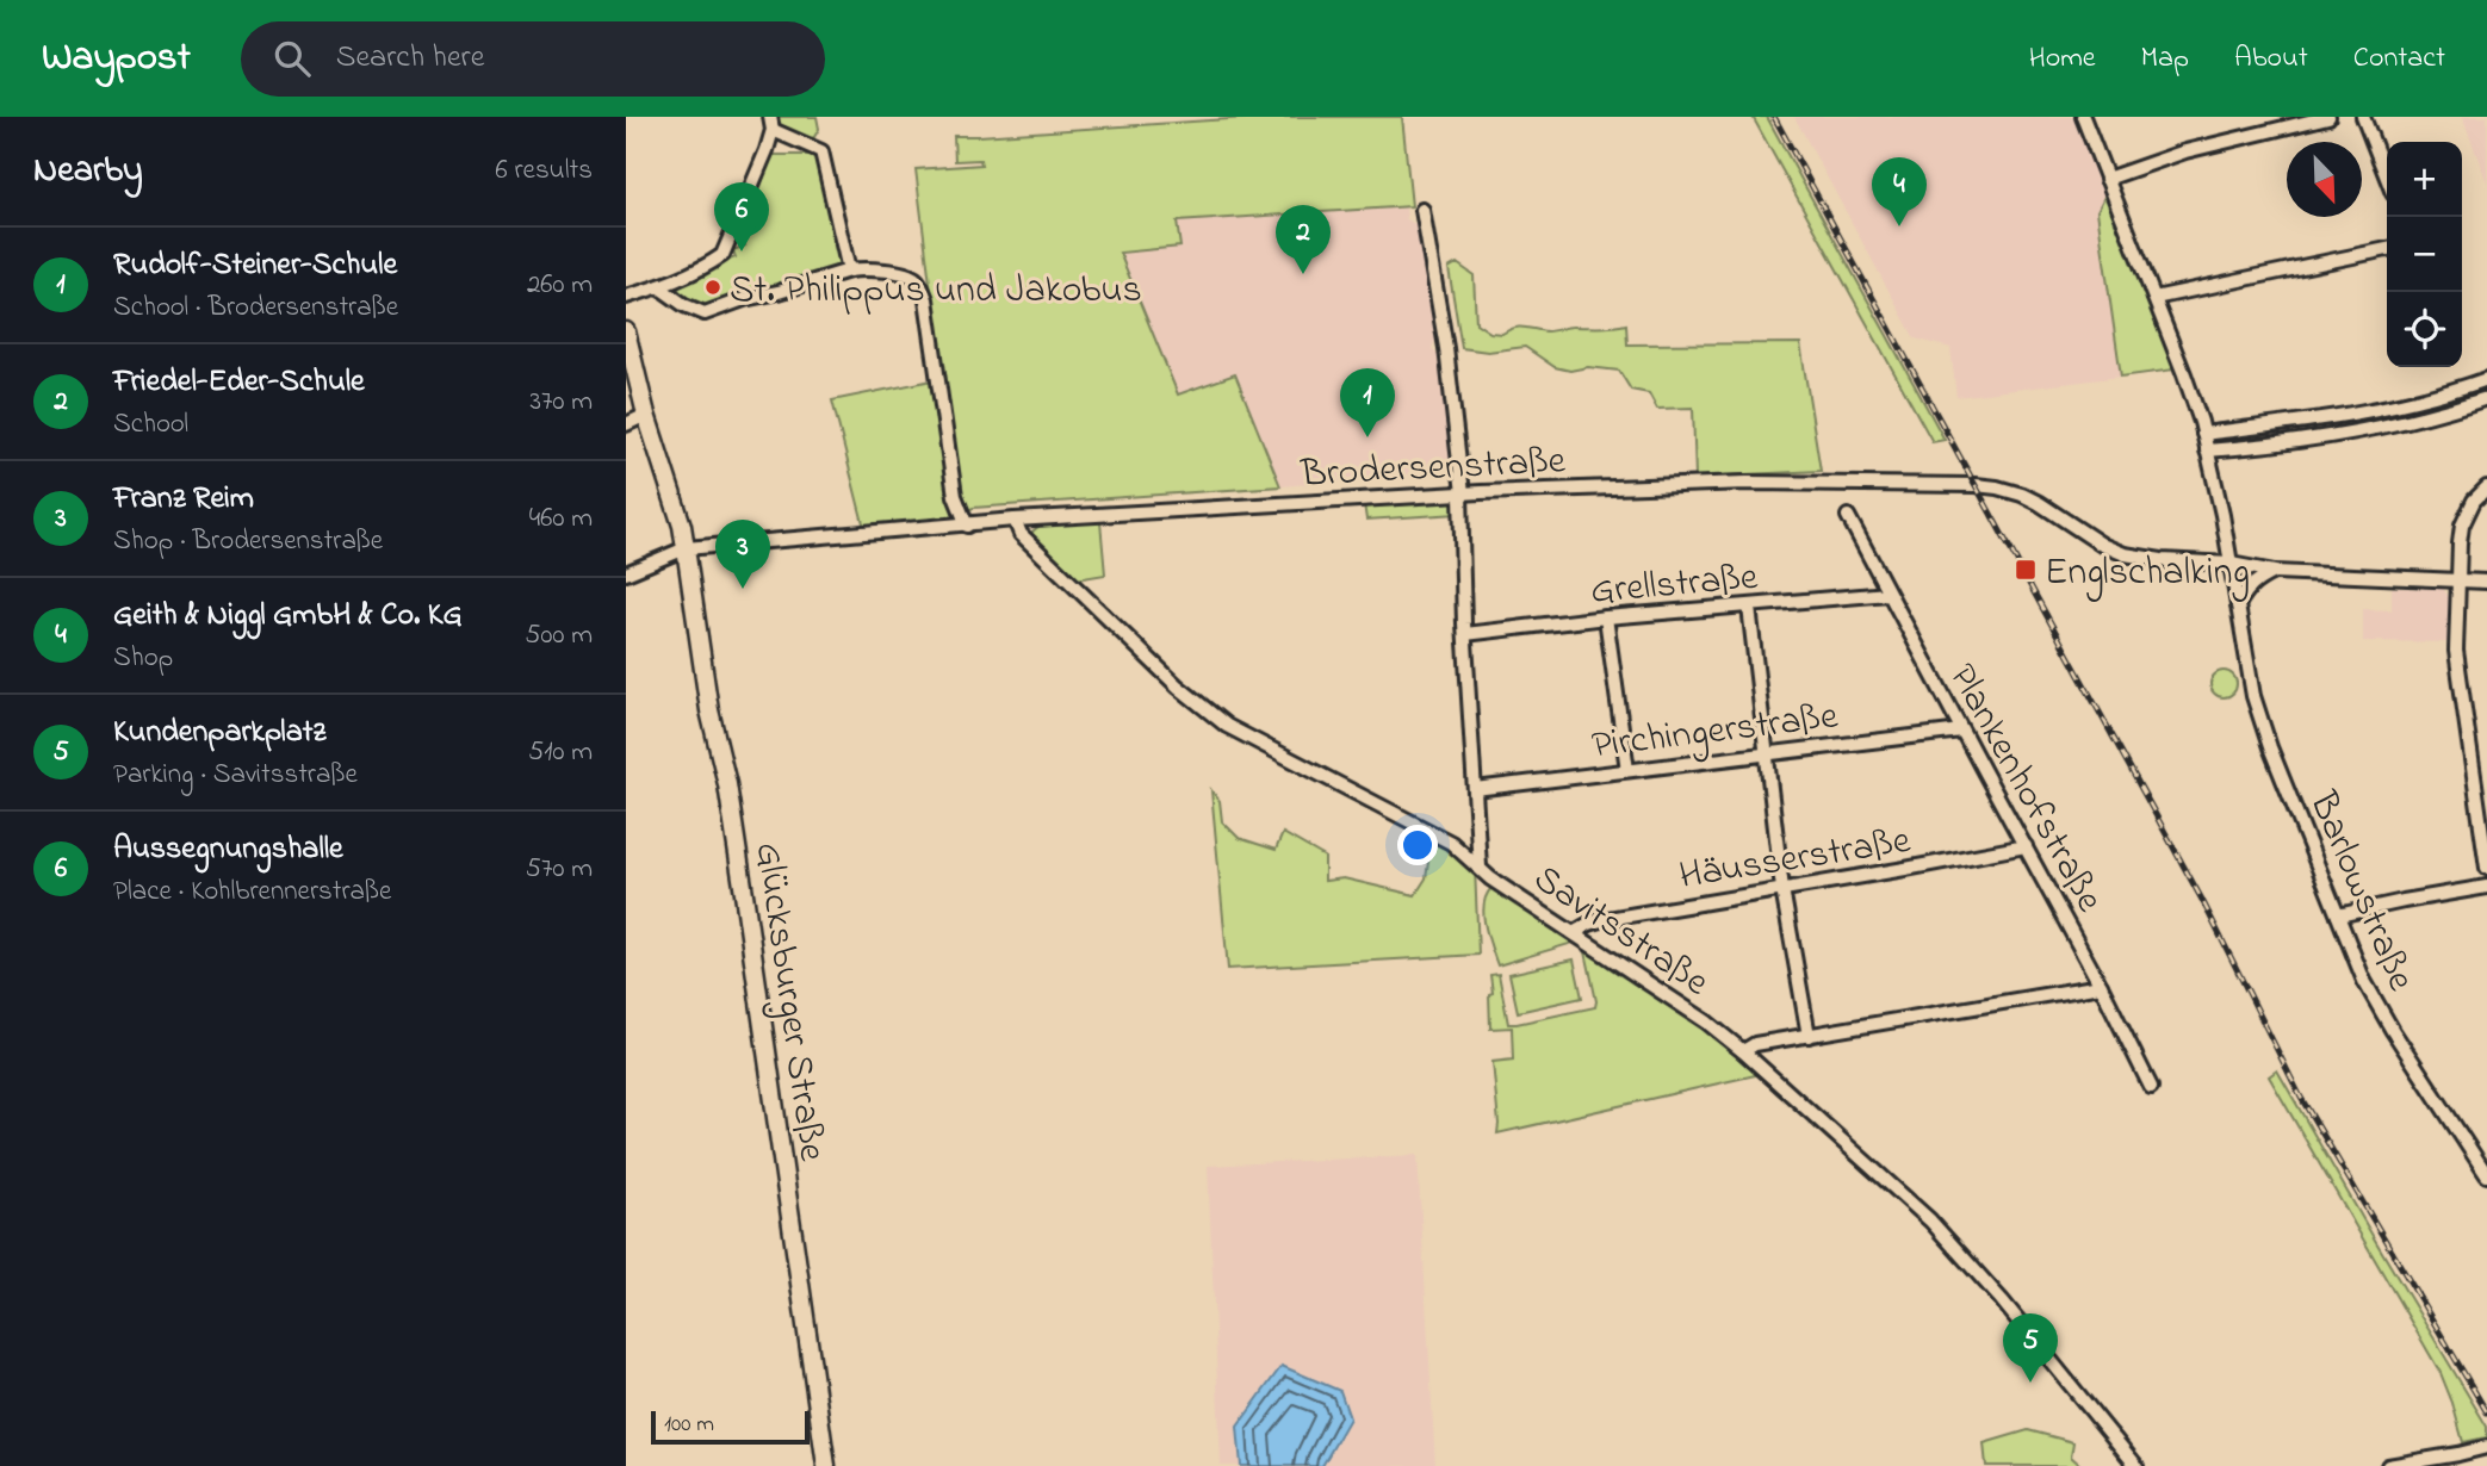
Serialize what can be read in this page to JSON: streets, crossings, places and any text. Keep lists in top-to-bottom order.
{
  "streets": {
    "street": [
      "Brodersenstraße",
      "Grellstraße",
      "Pirchingerstraße",
      "Plankenhofstraße",
      "Häusserstraße",
      "Barlowstraße",
      "Savitsstraße",
      "Glücksburger Straße"
    ]
  },
  "crossings": [
    ["Brodersenstraße", "Barlowstraße"],
    ["Brodersenstraße", "Savitsstraße"],
    ["Brodersenstraße", "Glücksburger Straße"],
    ["Grellstraße", "Plankenhofstraße"],
    ["Pirchingerstraße", "Plankenhofstraße"],
    ["Plankenhofstraße", "Häusserstraße"],
    ["Häusserstraße", "Savitsstraße"]
  ],
  "places": {
    "other": ["St. Philippus und Jakobus"],
    "transit": ["Englschalking"]
  },
  "scale_bar": "100 m",
  "north": "bottom right",
  "page": {
    "header": "Waypost",
    "search": "Search here",
    "nav": [
      "Home",
      "Map",
      "About",
      "Contact"
    ],
    "heading": ["Nearby", "6 results"],
    "map_buttons": ["+", "−"],
    "pins": [
      "4",
      "6",
      "2",
      "1",
      "3",
      "5"
    ],
    "list": [
      {
        "mark": "1",
        "name": "Rudolf-Steiner-Schule",
        "note": "School · Brodersenstraße",
        "value": "260 m"
      },
      {
        "mark": "2",
        "name": "Friedel-Eder-Schule",
        "note": "School",
        "value": "370 m"
      },
      {
        "mark": "3",
        "name": "Franz Reim",
        "note": "Shop · Brodersenstraße",
        "value": "460 m"
      },
      {
        "mark": "4",
        "name": "Geith & Niggl GmbH & Co. KG",
        "note": "Shop",
        "value": "500 m"
      },
      {
        "mark": "5",
        "name": "Kundenparkplatz",
        "note": "Parking · Savitsstraße",
        "value": "510 m"
      },
      {
        "mark": "6",
        "name": "Aussegnungshalle",
        "note": "Place · Kohlbrennerstraße",
        "value": "570 m"
      }
    ],
    "scale": "100 m"
  }
}
